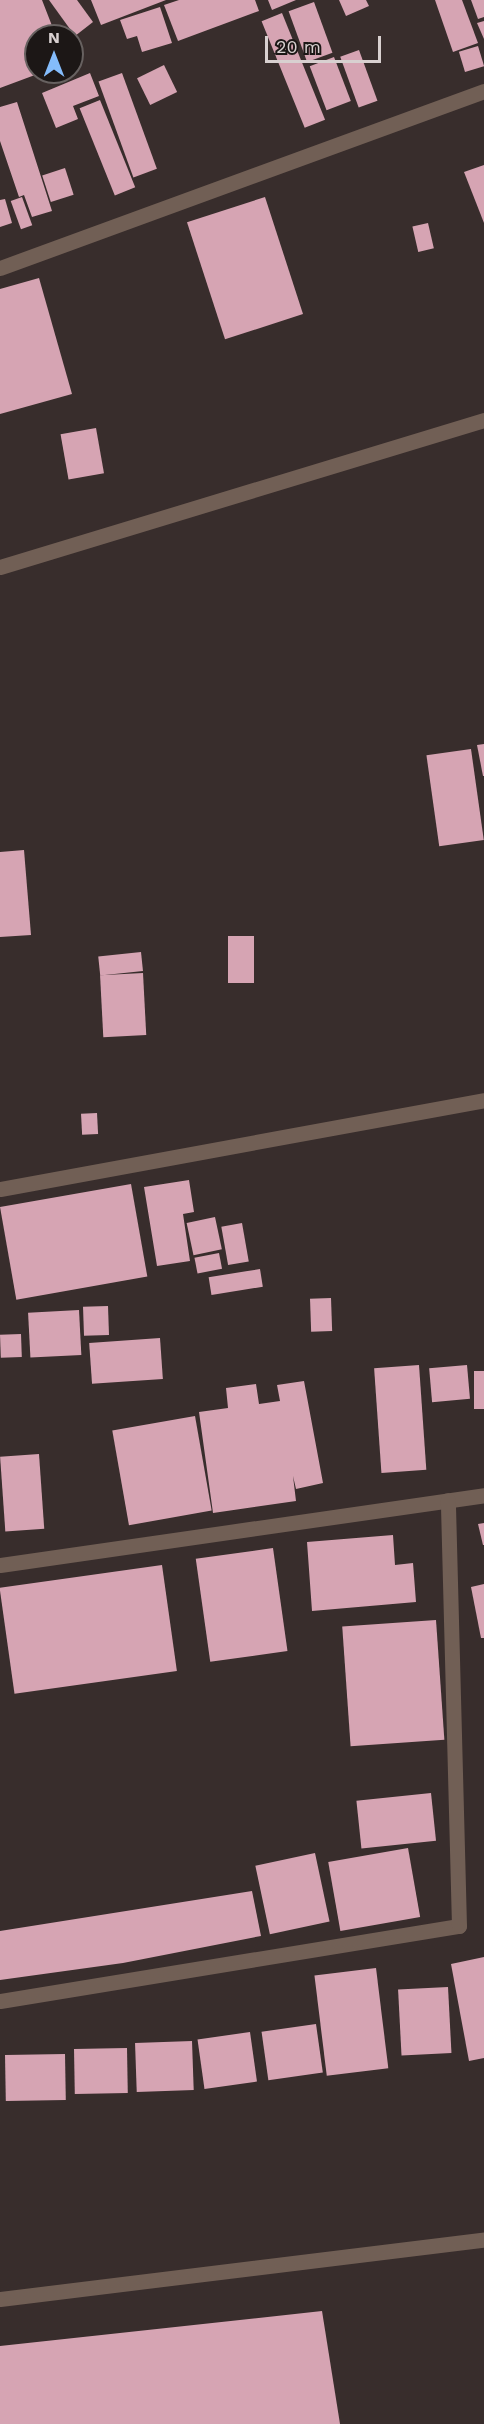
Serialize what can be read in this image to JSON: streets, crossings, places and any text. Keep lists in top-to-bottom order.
{
  "scale_bar": "20 m",
  "north": "top"
}
